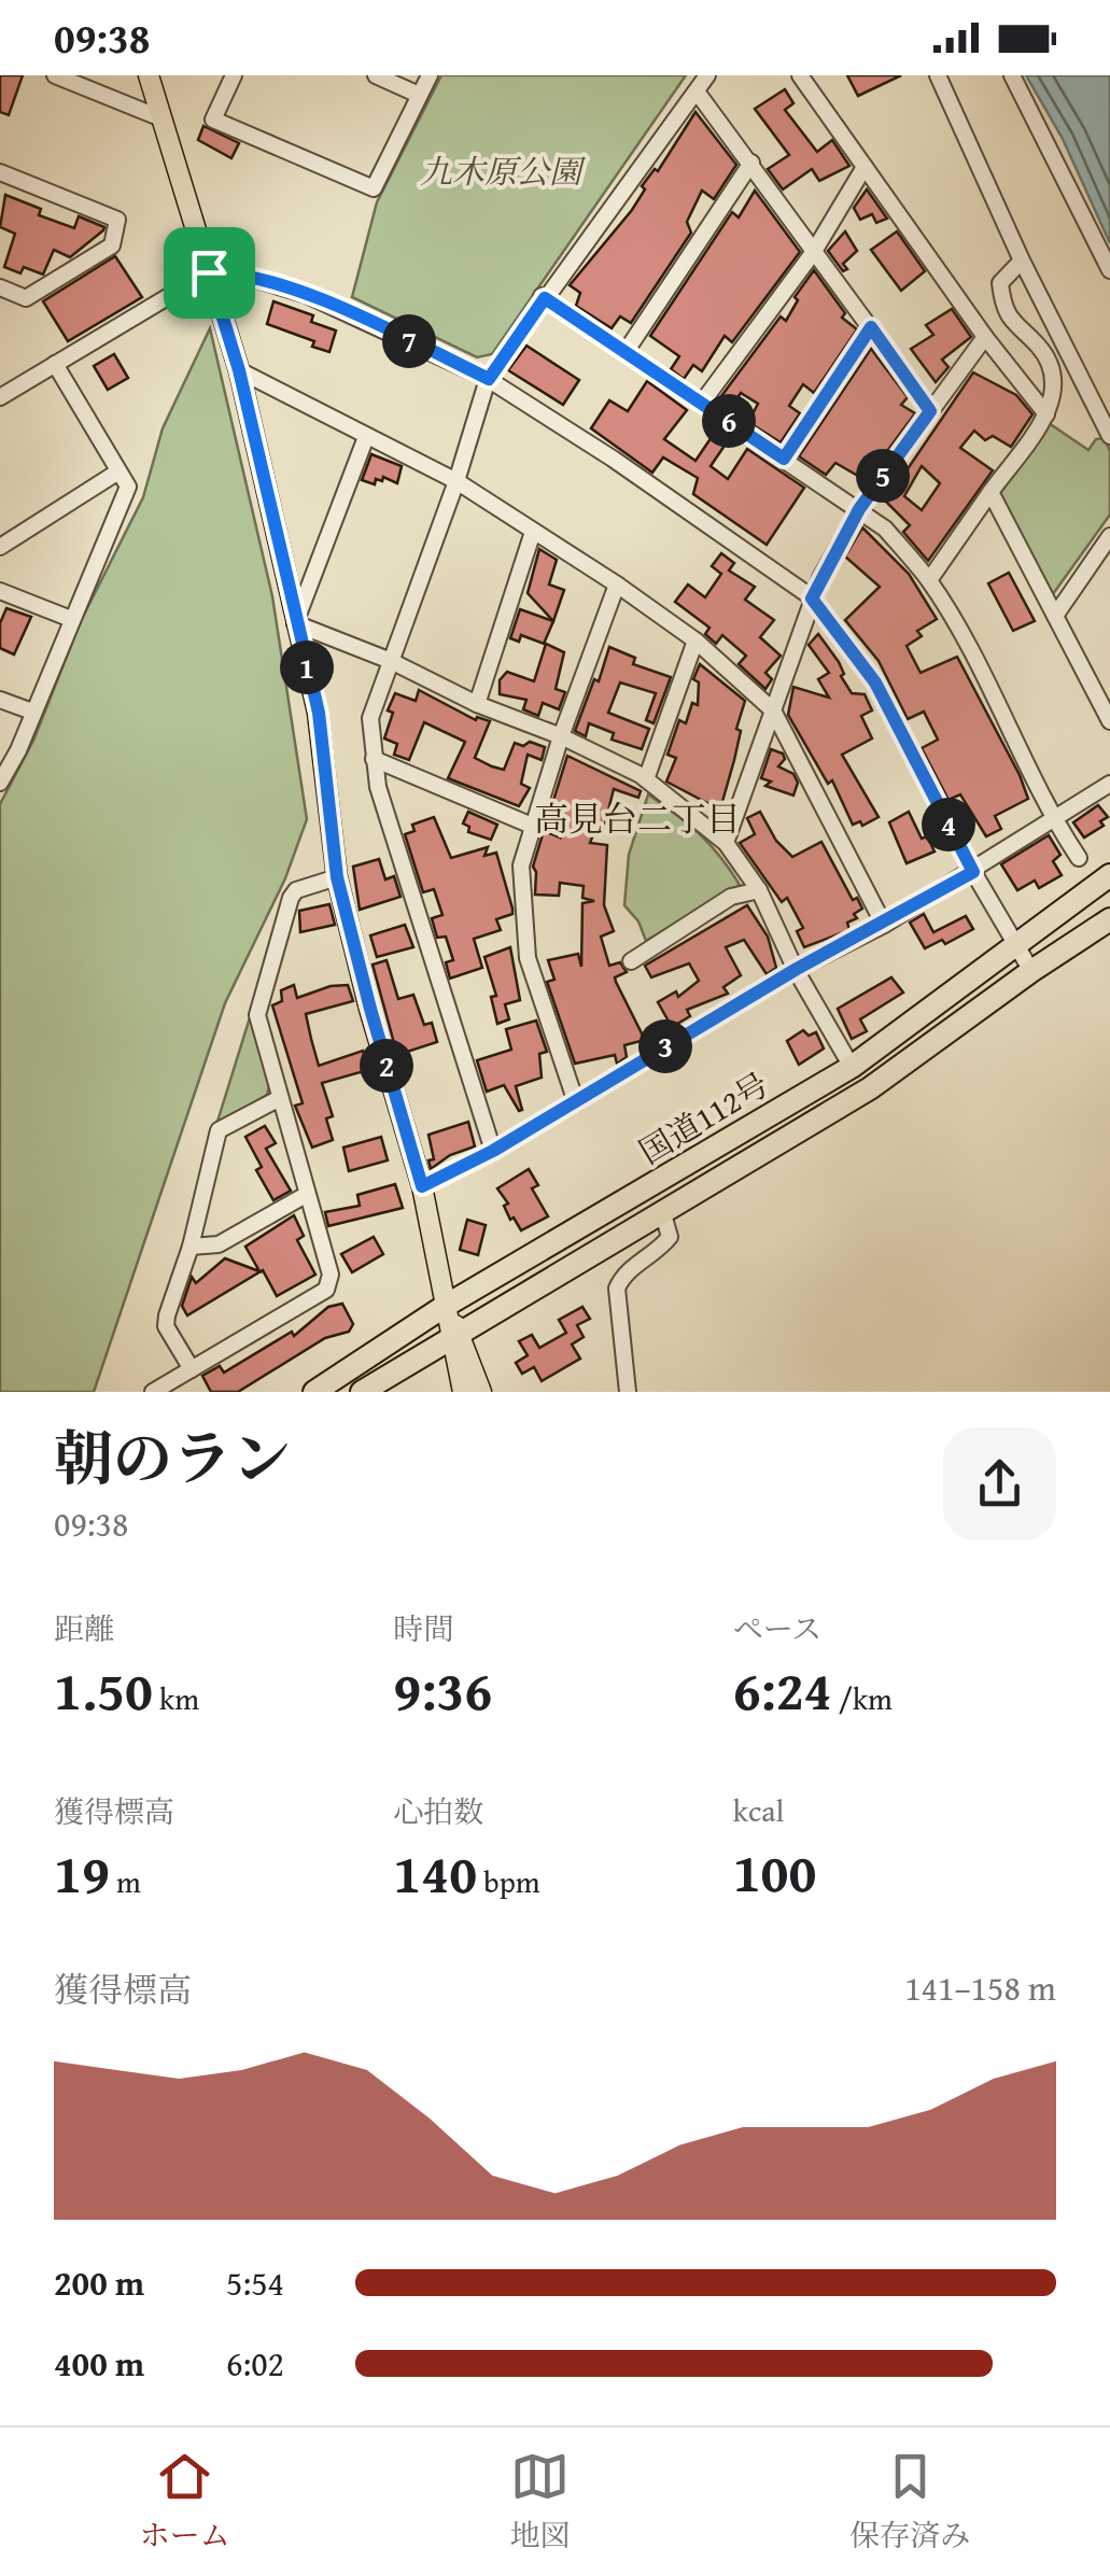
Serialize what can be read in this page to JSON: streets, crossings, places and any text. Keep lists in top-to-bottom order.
{
  "streets": {
    "highway": ["国道112号"]
  },
  "districts": ["高見台二丁目"],
  "parks": ["九木原公園"],
  "page": {
    "status": "09:38",
    "pins": [
      "7",
      "6",
      "5",
      "1",
      "4",
      "3",
      "2"
    ],
    "heading": ["朝のラン", "09:38"],
    "stats": [
      ["距離", "1.50 km"],
      ["時間", "9:36"],
      ["ペース", "6:24 /km"],
      ["獲得標高", "19 m"],
      ["心拍数", "140 bpm"],
      ["kcal", "100"]
    ],
    "chart": ["獲得標高", "141–158 m"],
    "list": [
      {
        "name": "200 m",
        "note": "5:54"
      },
      {
        "name": "400 m",
        "note": "6:02"
      }
    ],
    "tabs": ["ホーム", "地図", "保存済み"]
  }
}
